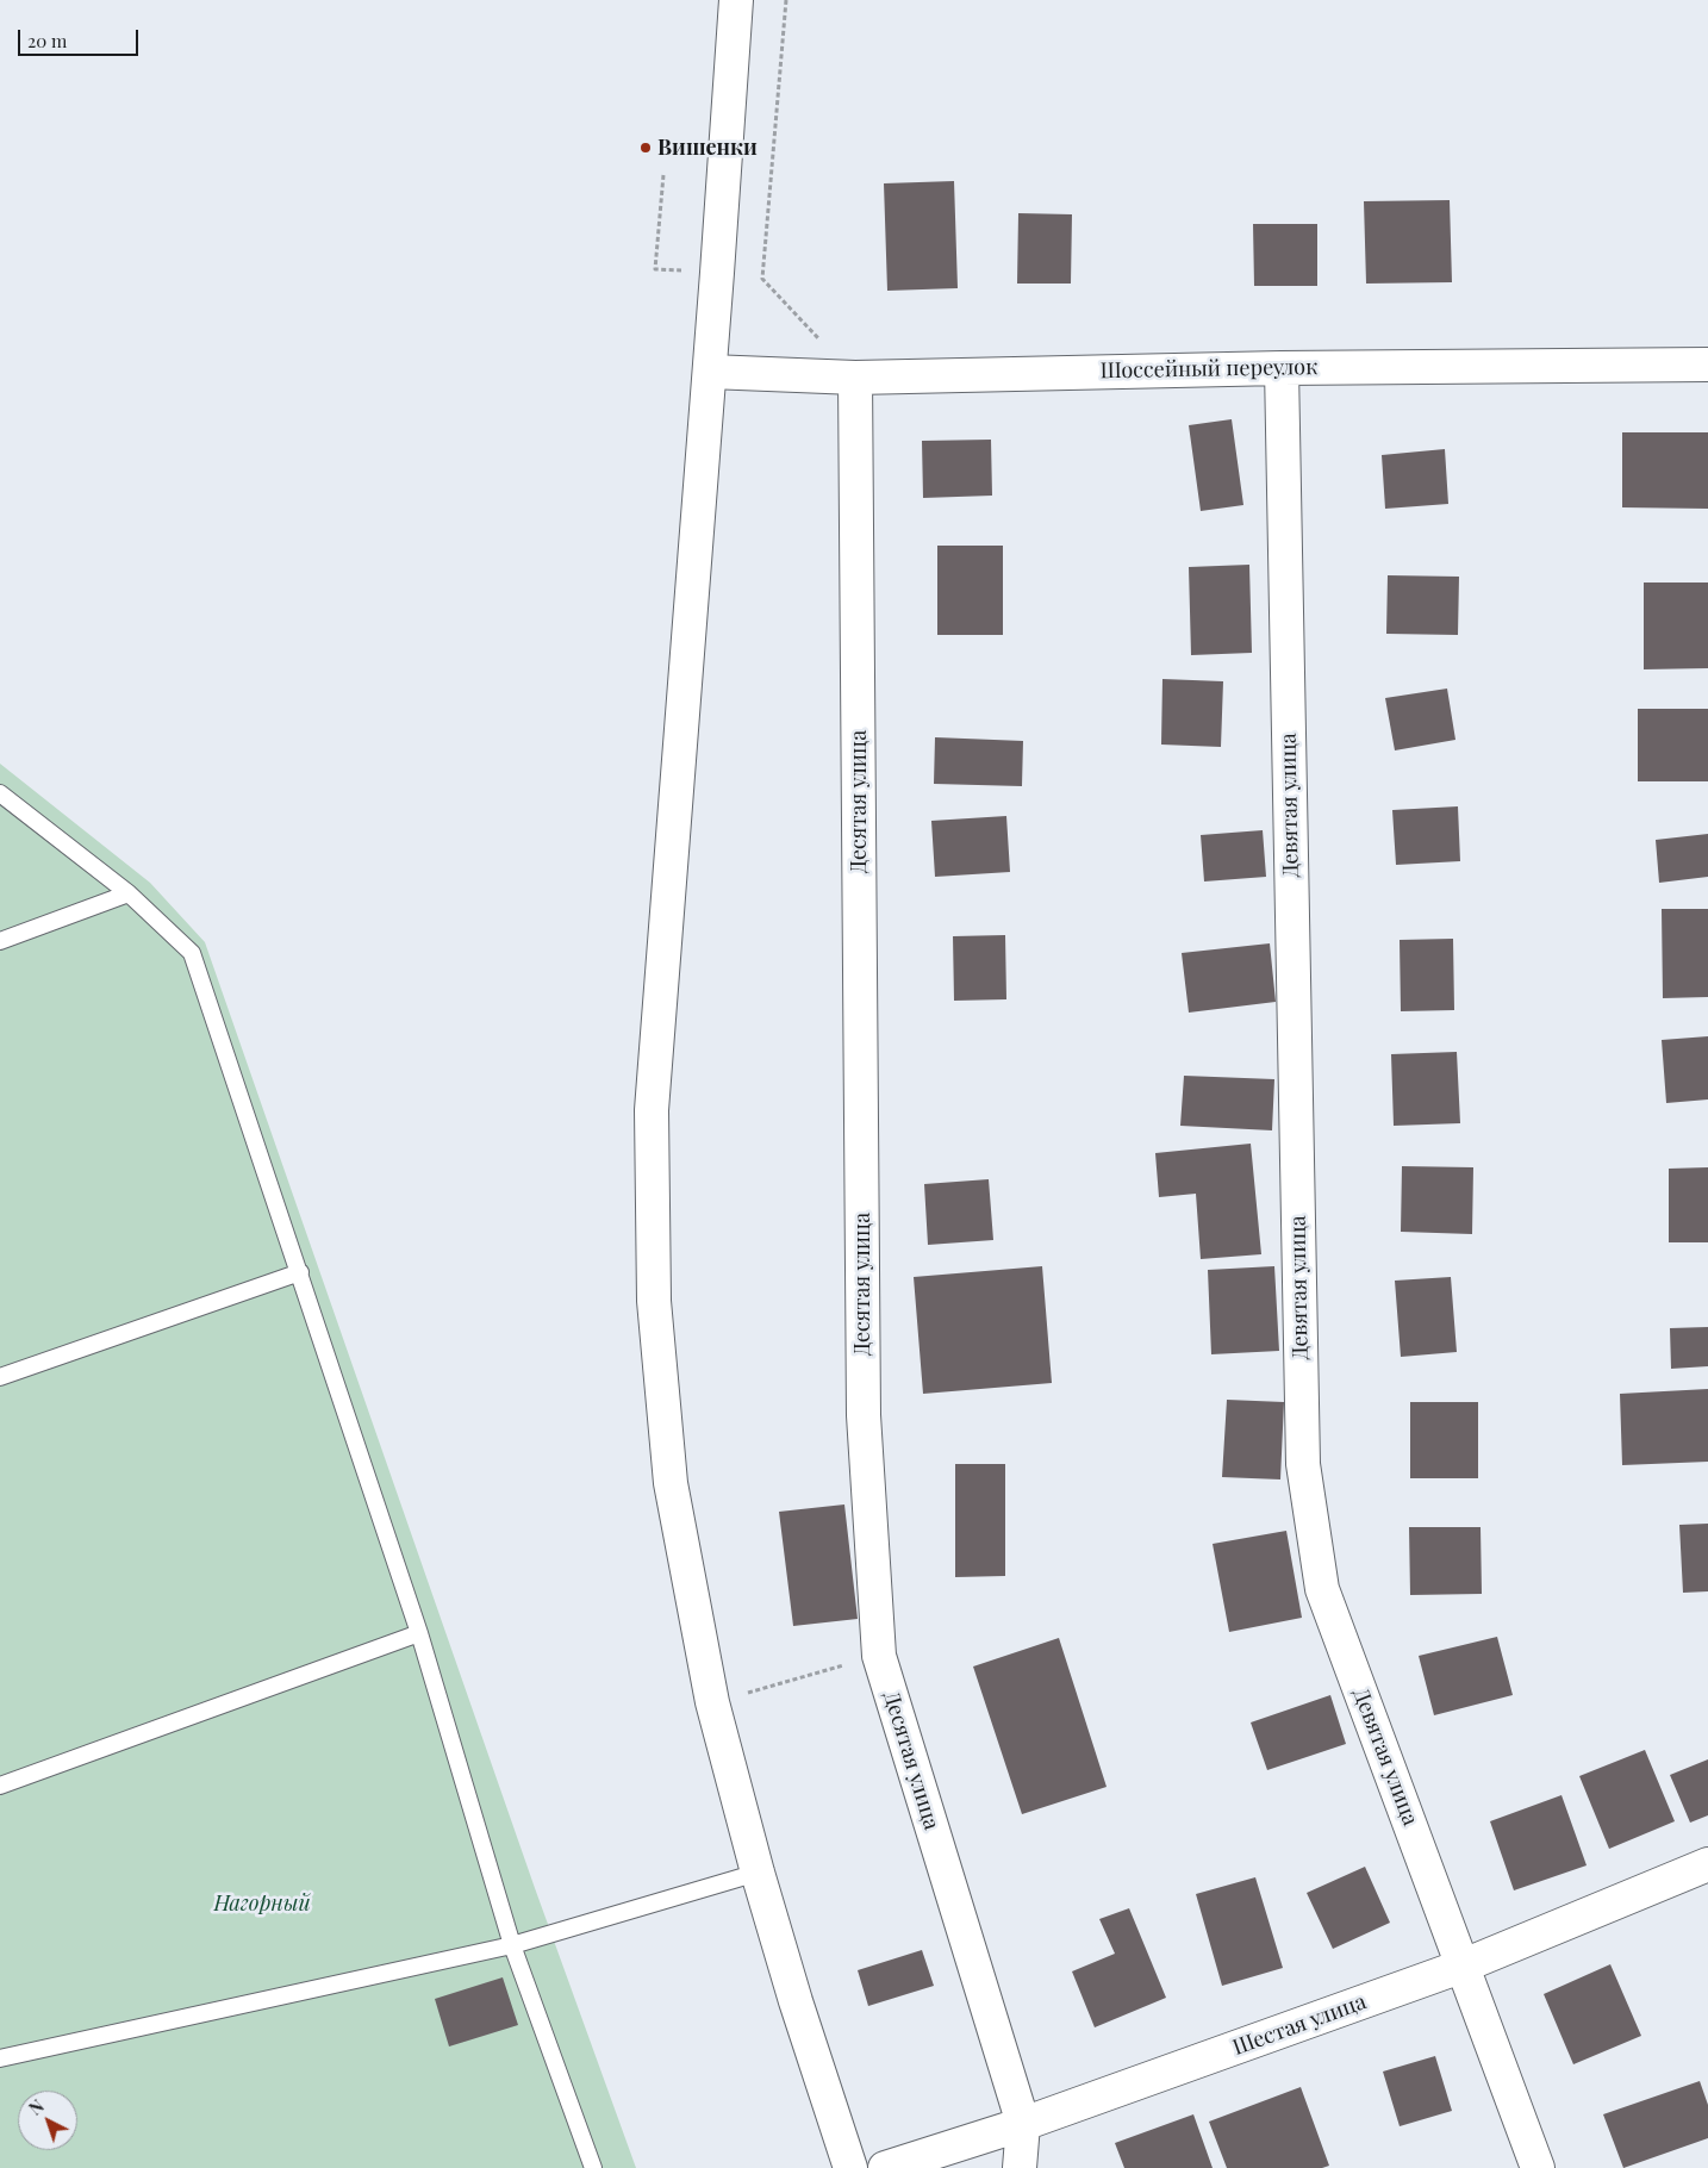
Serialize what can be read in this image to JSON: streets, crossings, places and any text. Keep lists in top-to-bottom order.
{
  "streets": {
    "street": [
      "Шоссейный переулок",
      "Десятая улица",
      "Девятая улица",
      "Шестая улица"
    ]
  },
  "crossings": [
    ["Шоссейный переулок", "Десятая улица"],
    ["Шоссейный переулок", "Девятая улица"],
    ["Десятая улица", "Шестая улица"],
    ["Девятая улица", "Шестая улица"]
  ],
  "parks": ["Нагорный"],
  "places": ["Вишенки"],
  "scale_bar": "20 m",
  "north": "top left"
}
